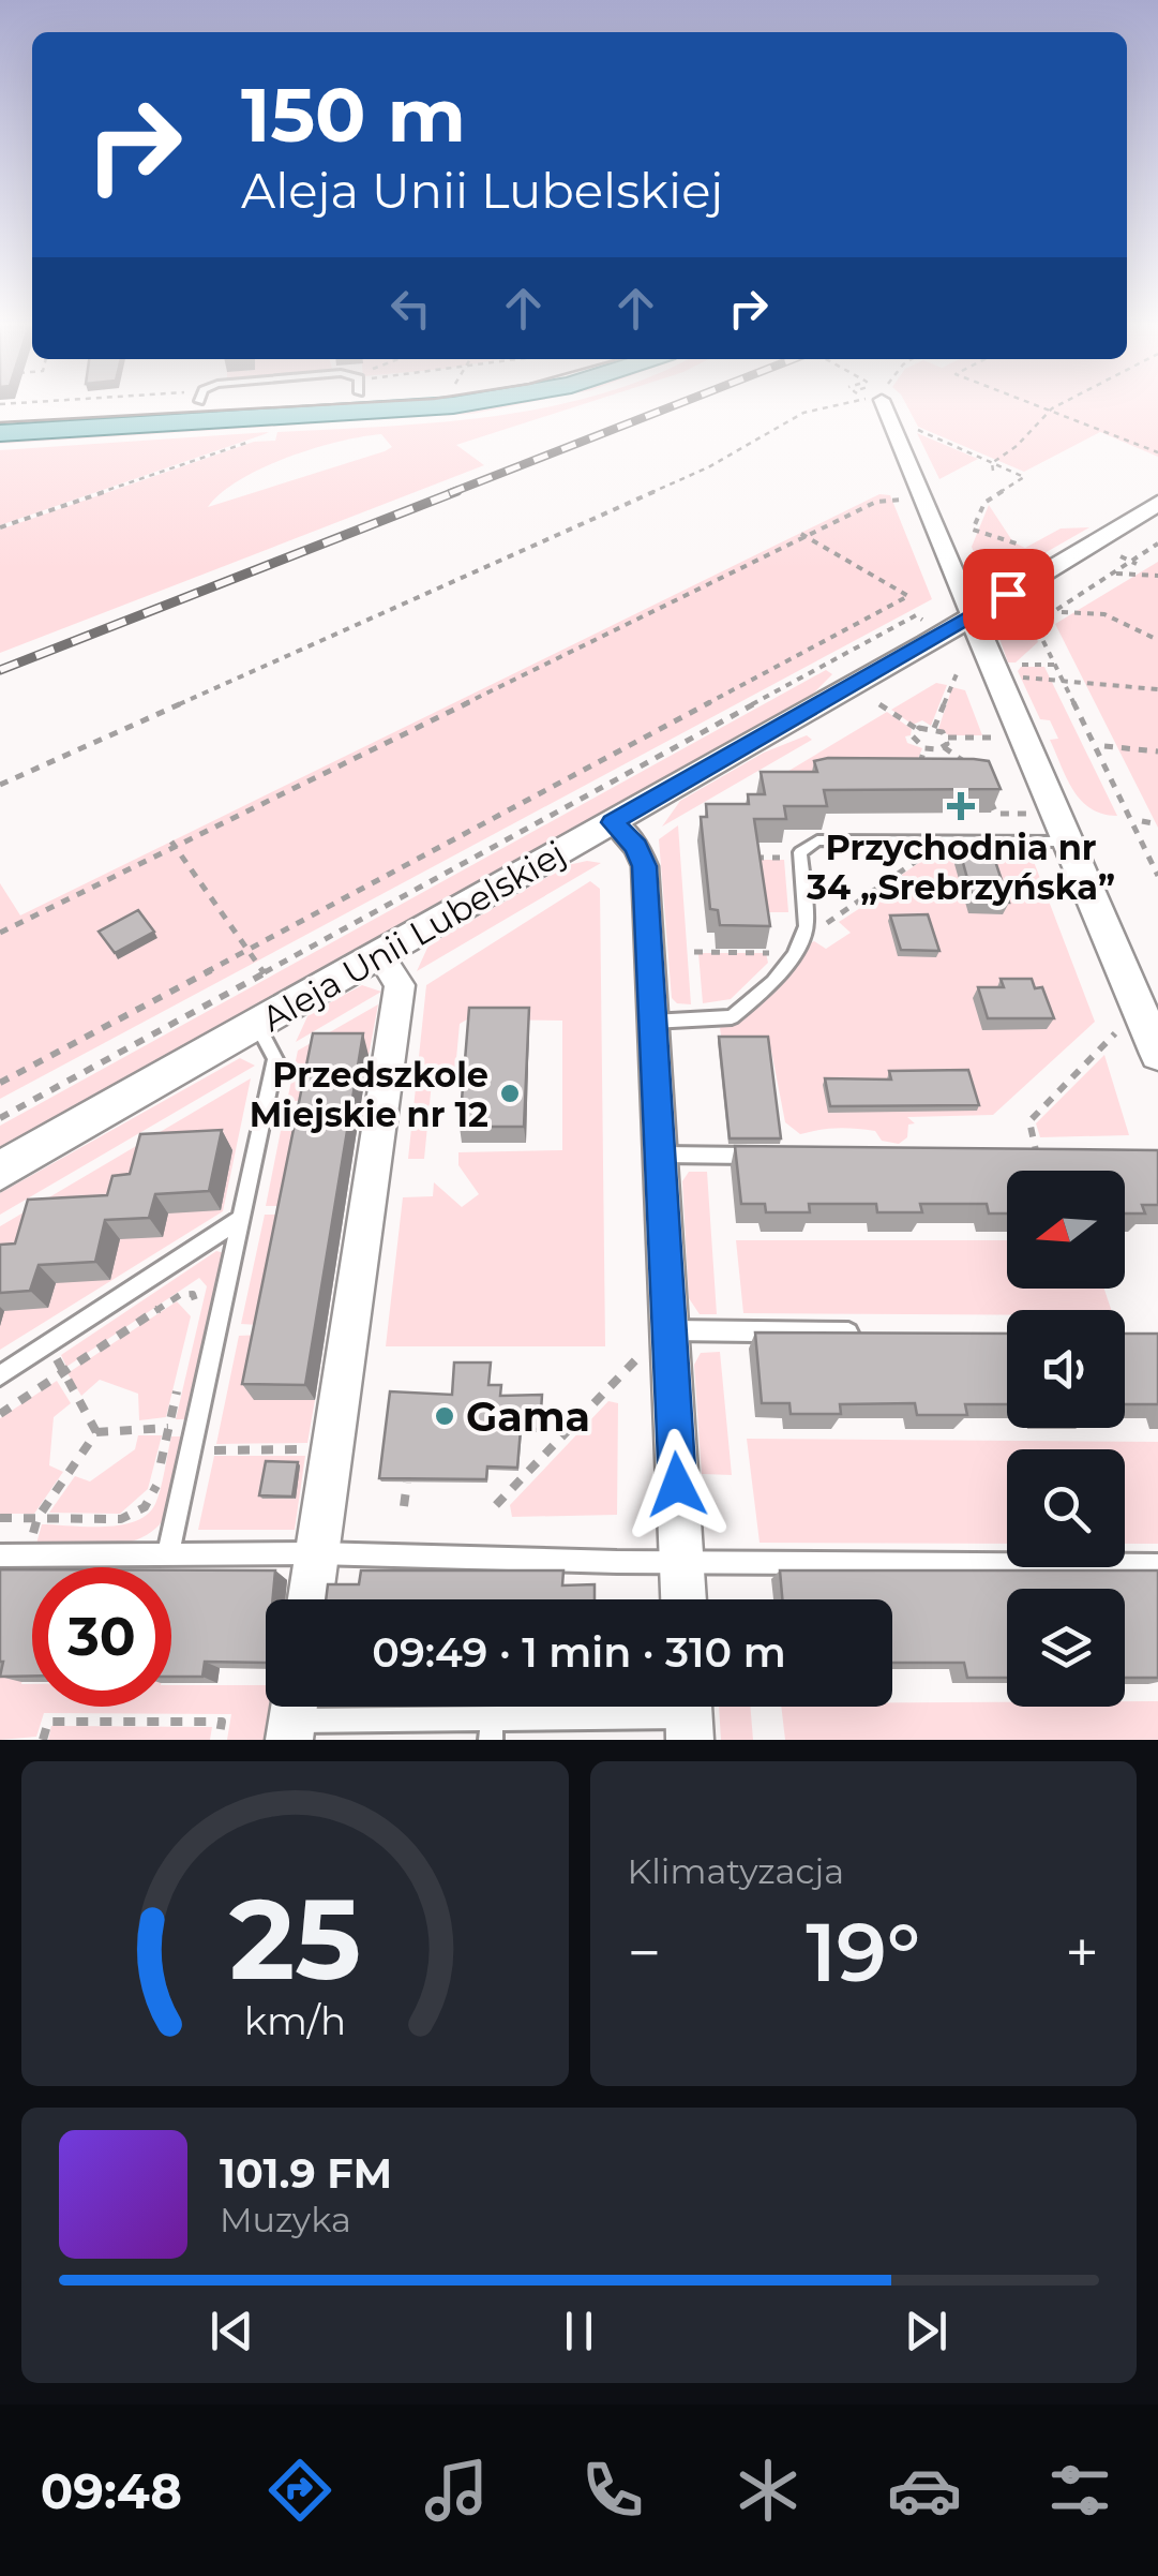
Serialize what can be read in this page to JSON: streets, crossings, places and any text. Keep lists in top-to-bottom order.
{
  "streets": {
    "street": ["Aleja Unii Lubelskiej"]
  },
  "places": {
    "health": ["Przychodnia nr 34 „Srebrzyńska”"],
    "other": ["Przedszkole Miejskie nr 12", "Gama"]
  },
  "north": "left",
  "page": {
    "turn": ["150 m", "Aleja Unii Lubelskiej"],
    "limit": "30",
    "trip": "09:49 · 1 min · 310 m",
    "tile": "Klimatyzacja",
    "heat": ["−", "19°", "+"],
    "song": ["101.9 FM", "Muzyka"],
    "tabs": "09:48",
    "gauge": ["25", "km/h"]
  }
}
